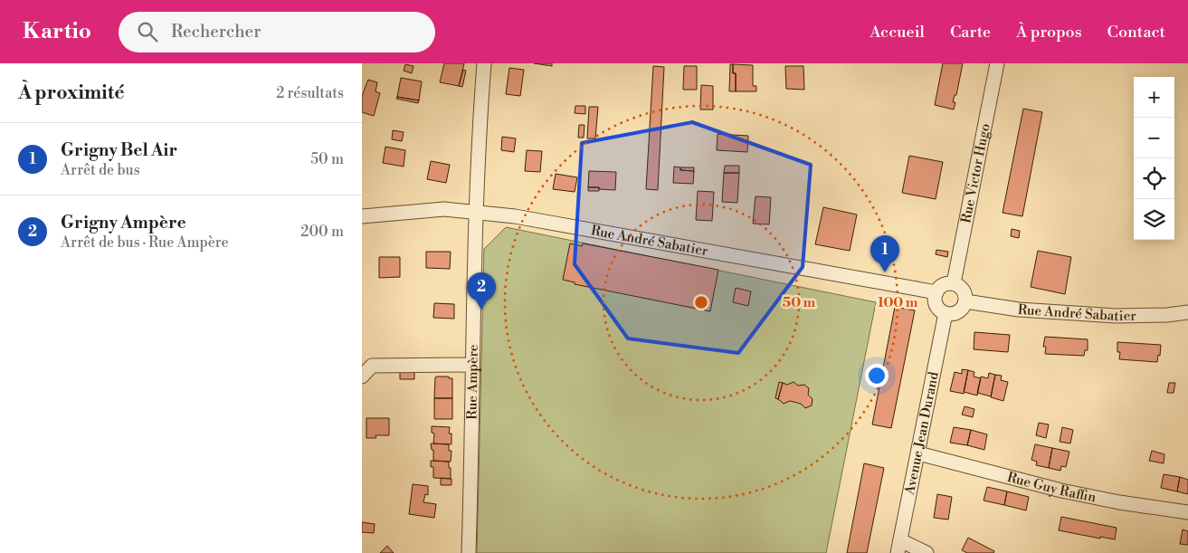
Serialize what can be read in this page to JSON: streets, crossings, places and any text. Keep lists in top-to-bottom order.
{
  "streets": {
    "street": [
      "Rue Victor Hugo",
      "Rue André Sabatier",
      "Rue Ampère",
      "Avenue Jean Durand",
      "Rue Guy Raffin"
    ]
  },
  "crossings": [
    ["Rue Victor Hugo", "Rue André Sabatier"],
    ["Rue Victor Hugo", "Avenue Jean Durand"],
    ["Rue André Sabatier", "Rue Ampère"],
    ["Rue André Sabatier", "Avenue Jean Durand"],
    ["Avenue Jean Durand", "Rue Guy Raffin"]
  ],
  "page": {
    "header": "Kartio",
    "search": "Rechercher",
    "nav": [
      "Accueil",
      "Carte",
      "À propos",
      "Contact"
    ],
    "heading": ["À proximité", "2 résultats"],
    "map_buttons": ["+", "−"],
    "list": [
      {
        "mark": "1",
        "name": "Grigny Bel Air",
        "note": "Arrêt de bus",
        "value": "50 m"
      },
      {
        "mark": "2",
        "name": "Grigny Ampère",
        "note": "Arrêt de bus · Rue Ampère",
        "value": "200 m"
      }
    ],
    "pins": ["1", "2"]
  },
  "rings": ["50 m", "100 m"]
}
